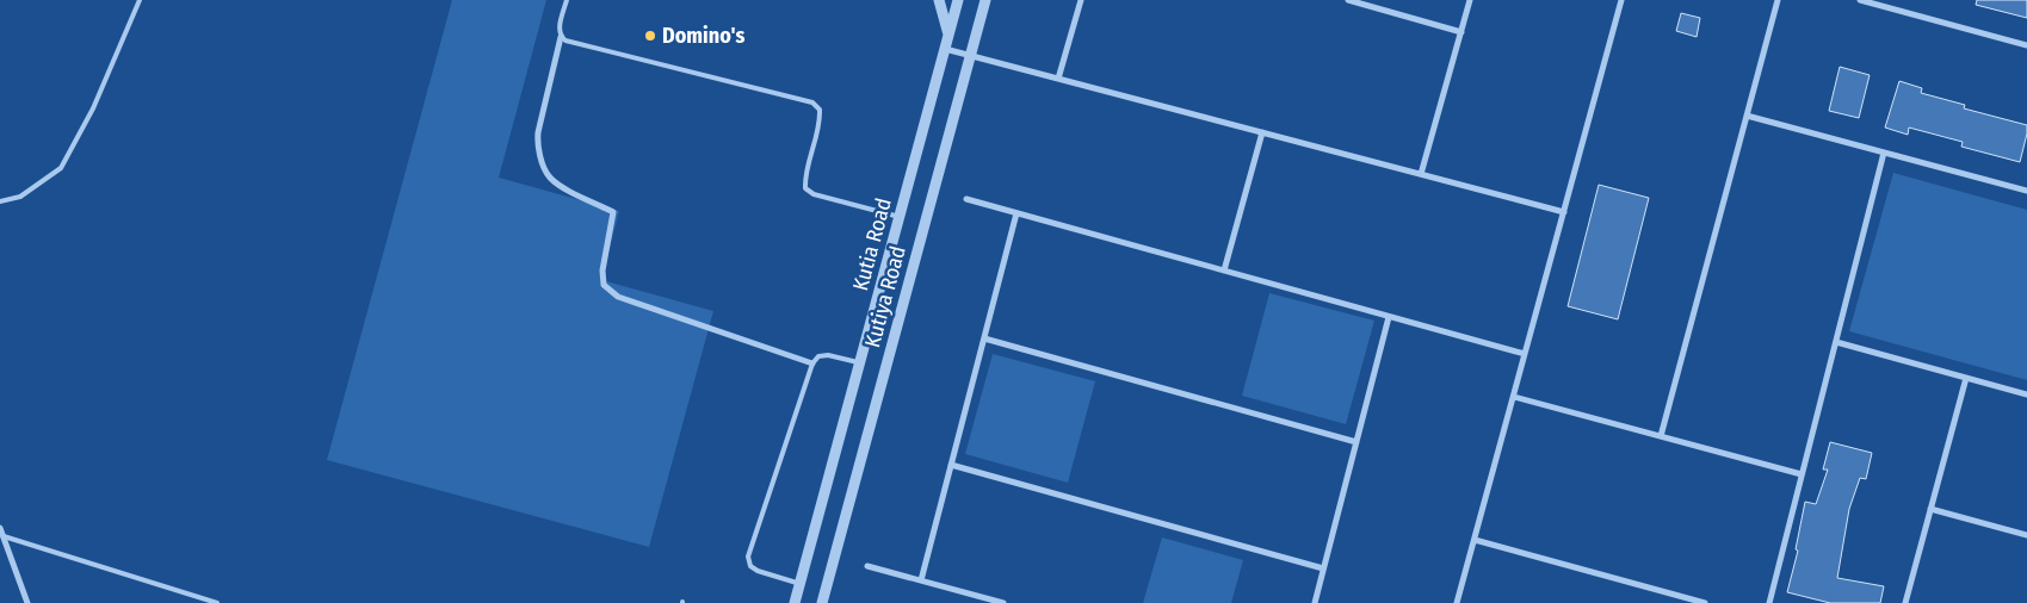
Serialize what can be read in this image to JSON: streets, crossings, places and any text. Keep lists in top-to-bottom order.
{
  "streets": {
    "street": ["Kutia Road", "Kutiya Road"]
  },
  "places": ["Domino's"]
}
